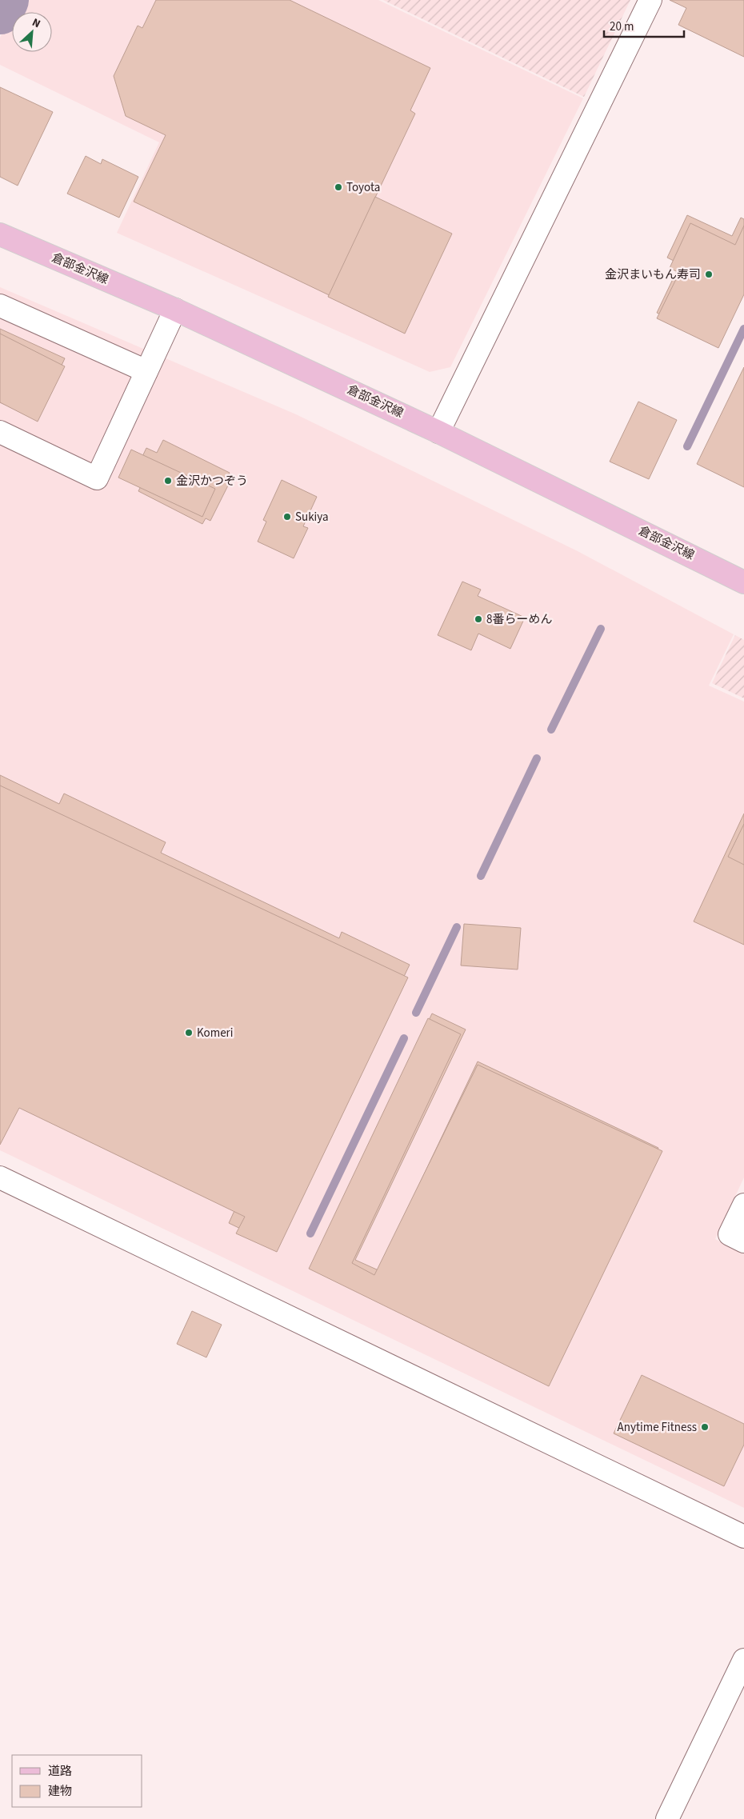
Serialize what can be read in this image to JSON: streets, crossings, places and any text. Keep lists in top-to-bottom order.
{
  "streets": {
    "main road": ["倉部金沢線"]
  },
  "places": [
    "Toyota",
    "金沢まいもん寿司",
    "金沢かつぞう",
    "Sukiya",
    "8番らーめん",
    "Komeri",
    "Anytime Fitness"
  ],
  "legend": ["道路", "建物"],
  "scale_bar": "20 m",
  "north": "top right"
}
